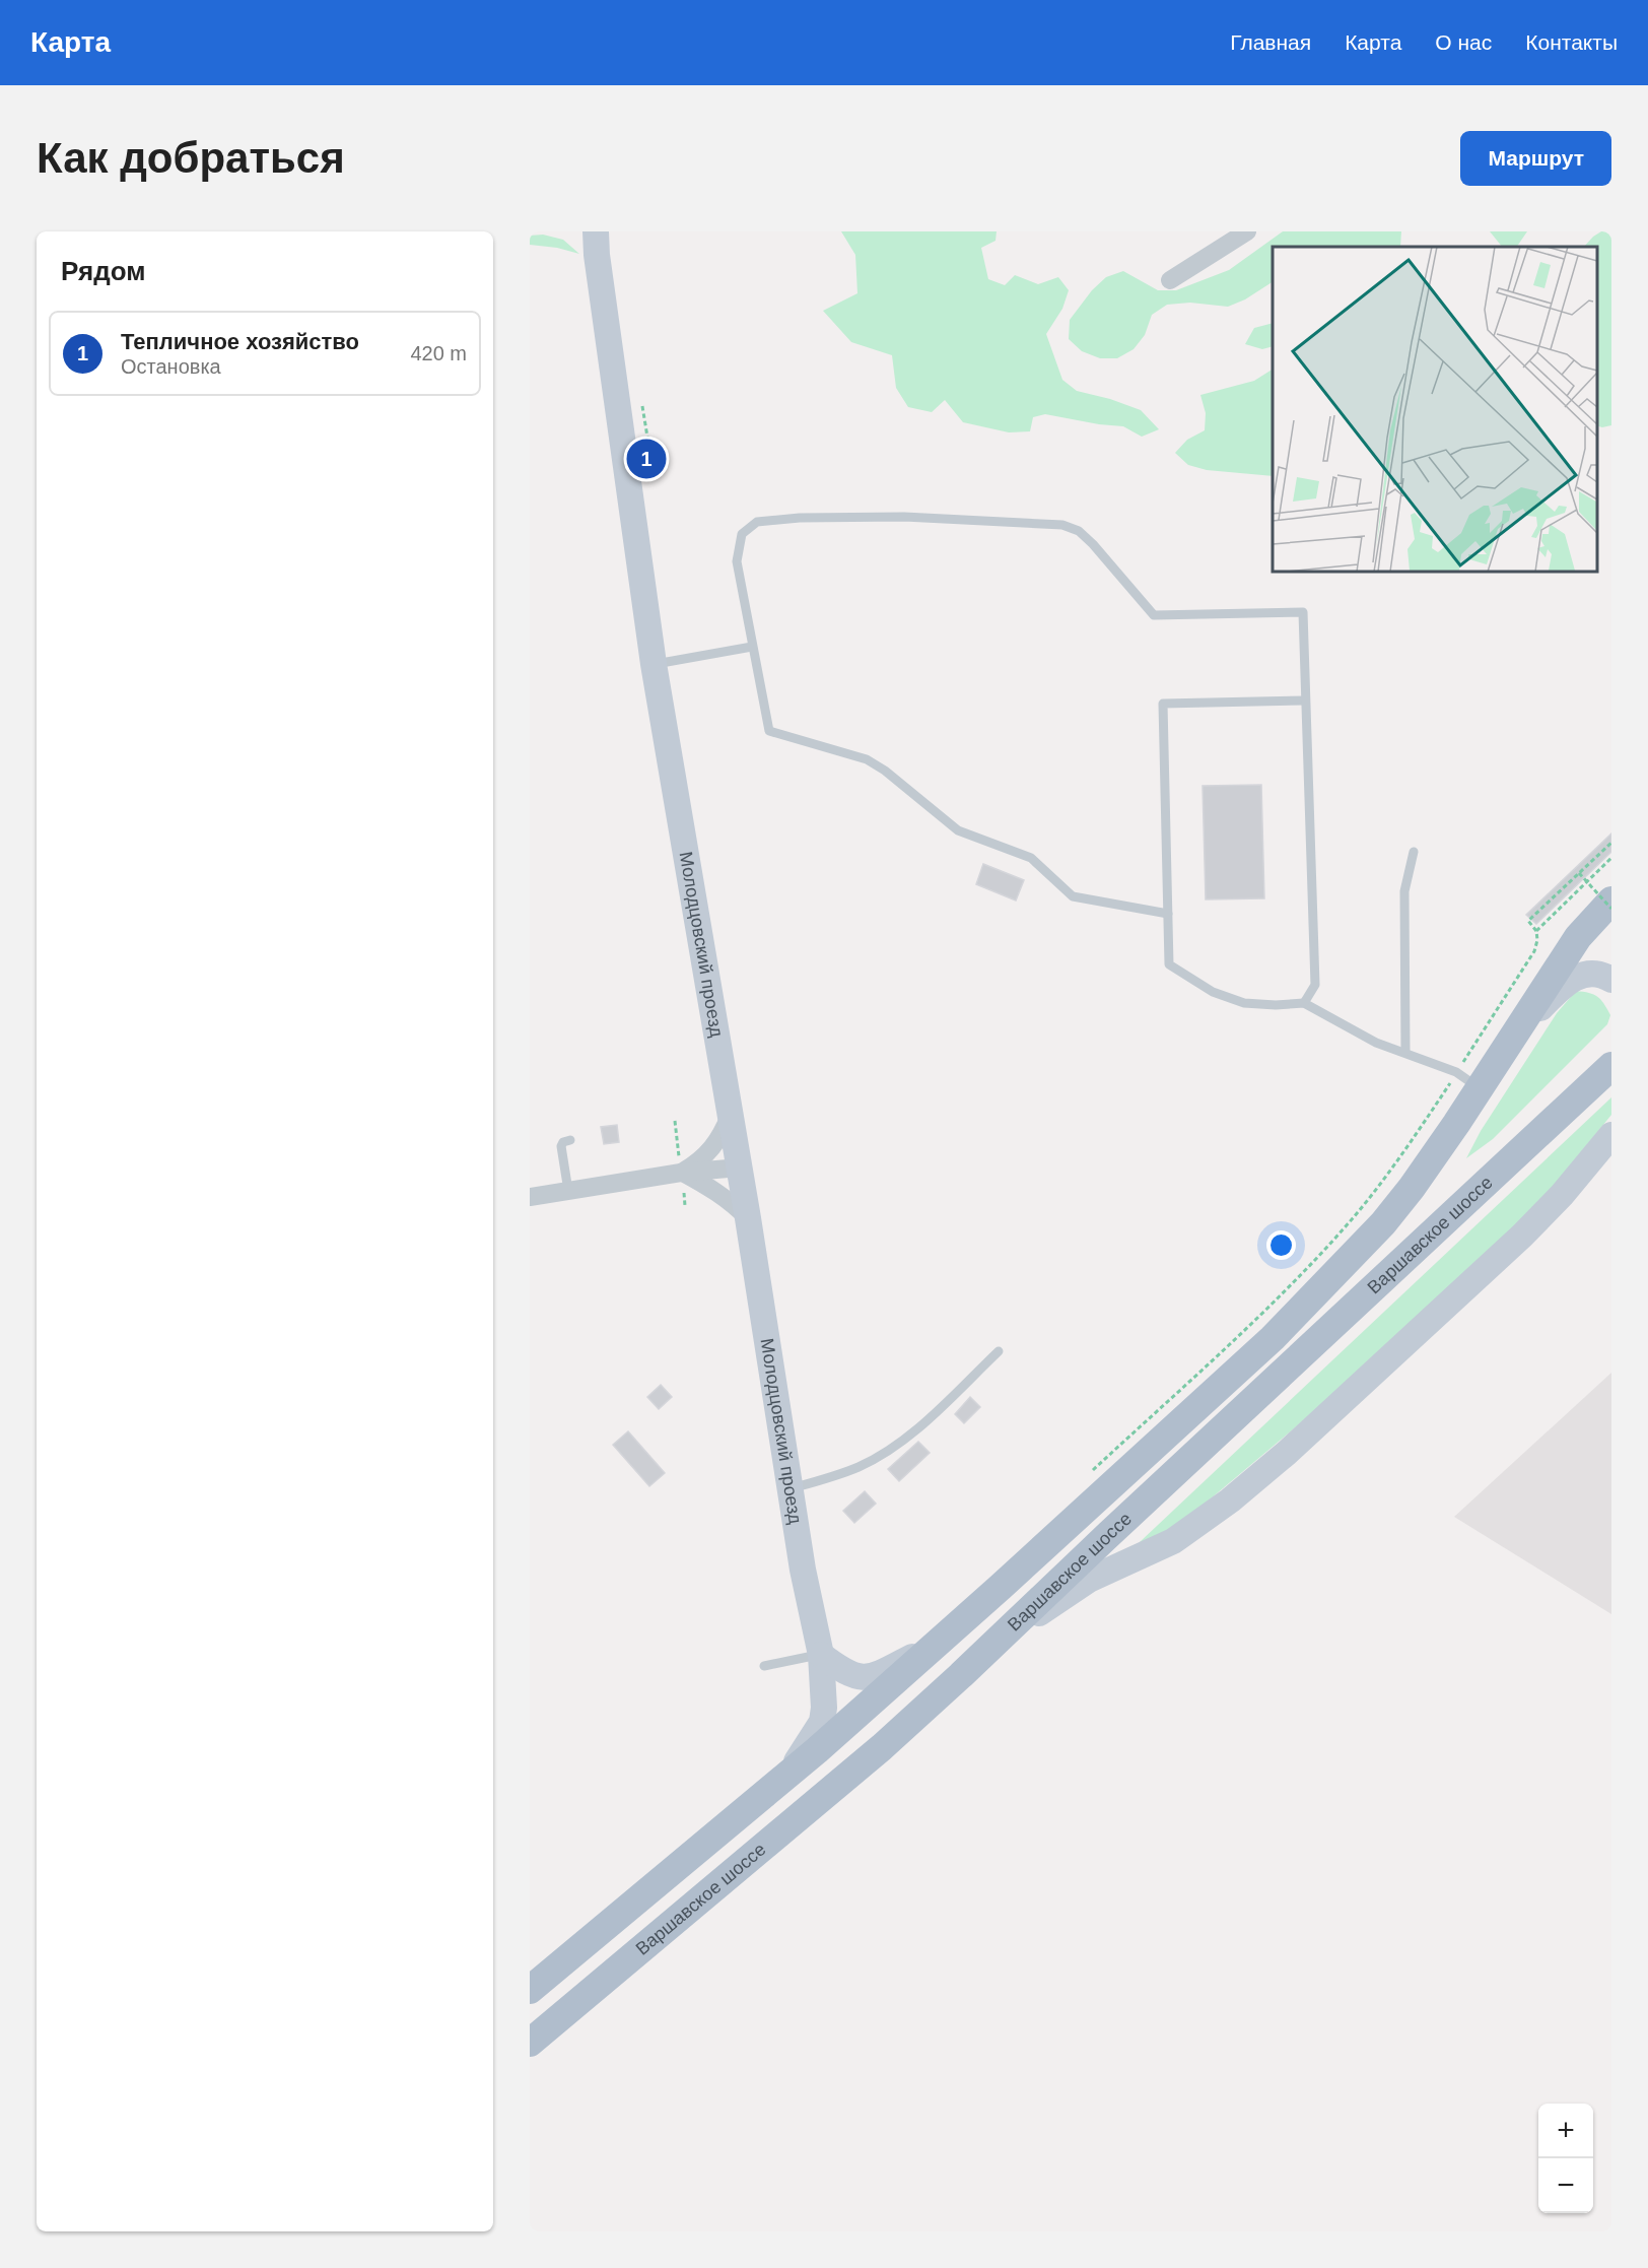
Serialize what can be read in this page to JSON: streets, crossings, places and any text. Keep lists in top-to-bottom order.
{
  "streets": {
    "main road": ["Варшавское шоссе"],
    "street": ["Молодцовский проезд"]
  },
  "crossings": [
    ["Молодцовский проезд", "Варшавское шоссе"]
  ],
  "page": {
    "header": "Карта",
    "nav": [
      "Главная",
      "Карта",
      "О нас",
      "Контакты"
    ],
    "buttons": "Маршрут",
    "title": "Как добраться",
    "heading": "Рядом",
    "list": [
      {
        "mark": "1",
        "name": "Тепличное хозяйство",
        "note": "Остановка",
        "value": "420 m"
      }
    ],
    "pins": "1",
    "map_buttons": ["+", "−"]
  }
}
